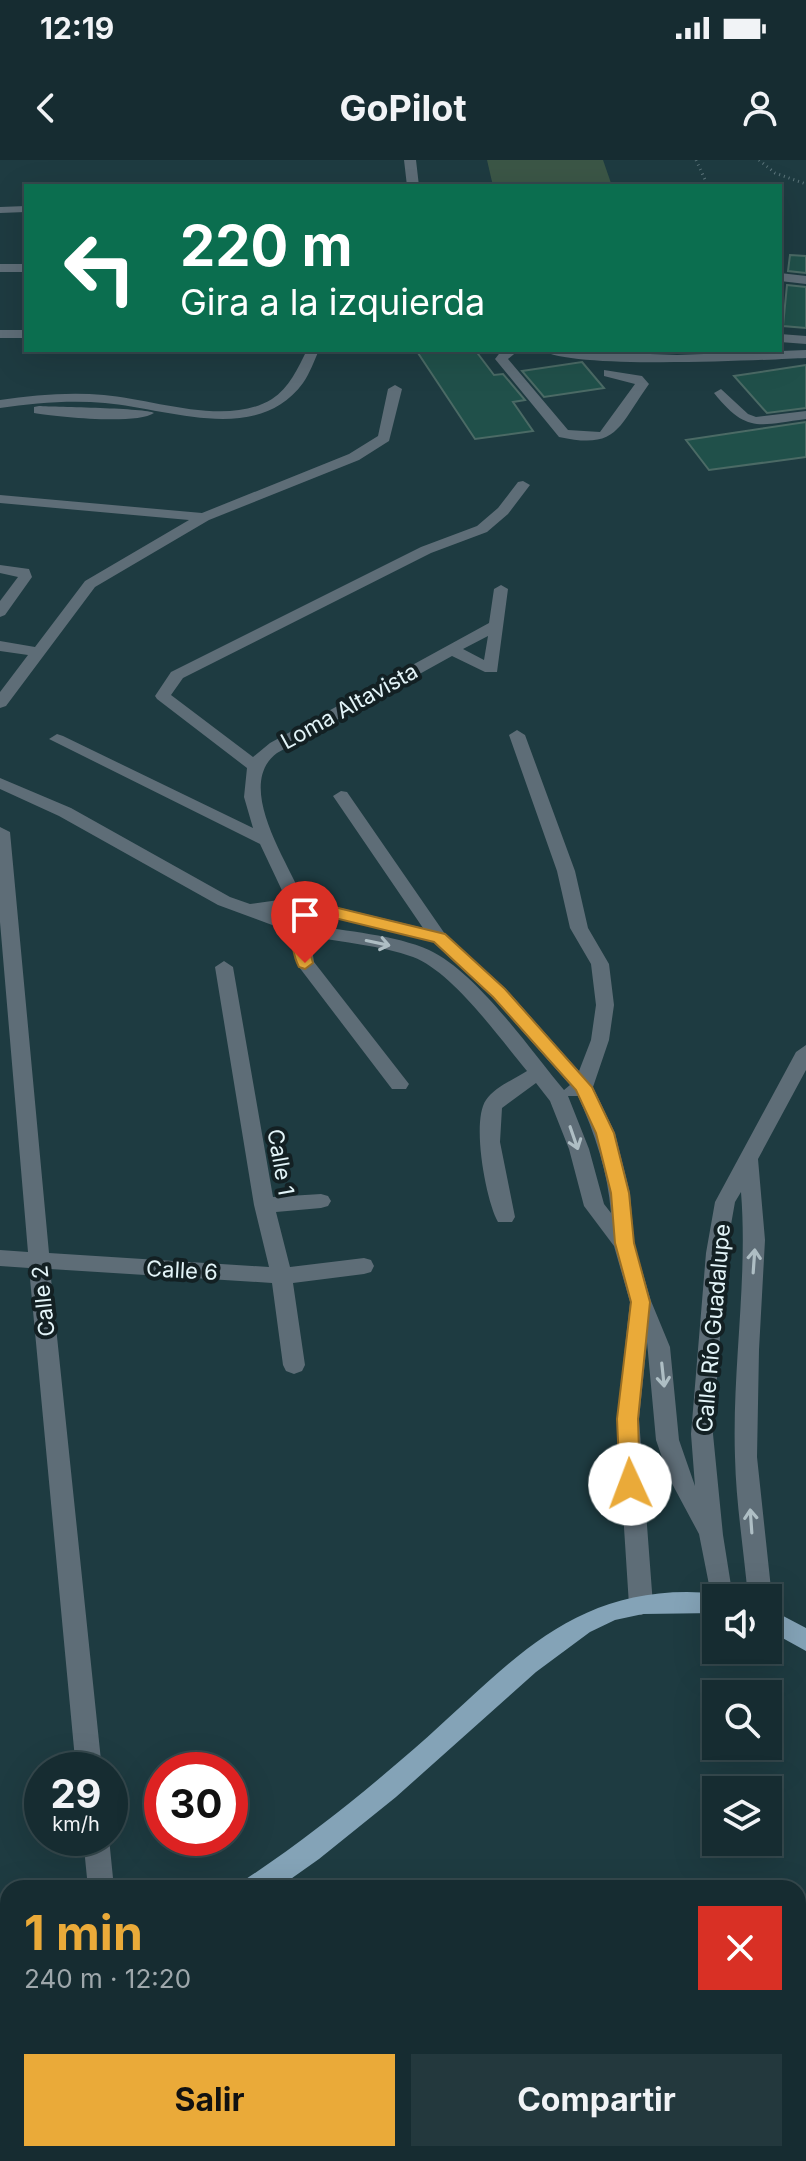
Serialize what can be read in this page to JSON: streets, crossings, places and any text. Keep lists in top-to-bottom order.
{
  "streets": {
    "street": [
      "Loma Altavista",
      "Calle 1",
      "Calle 6",
      "Calle 2",
      "Calle Río Guadalupe"
    ]
  },
  "crossings": [
    ["Calle 1", "Calle 6"],
    ["Calle 6", "Calle 2"]
  ],
  "page": {
    "status": "12:19",
    "header": "GoPilot",
    "turn": ["220 m", "Gira a la izquierda"],
    "speed": "29 km/h",
    "limit": "30",
    "heading": ["1 min", "240 m · 12:20"],
    "buttons": ["Salir", "Compartir"]
  }
}
